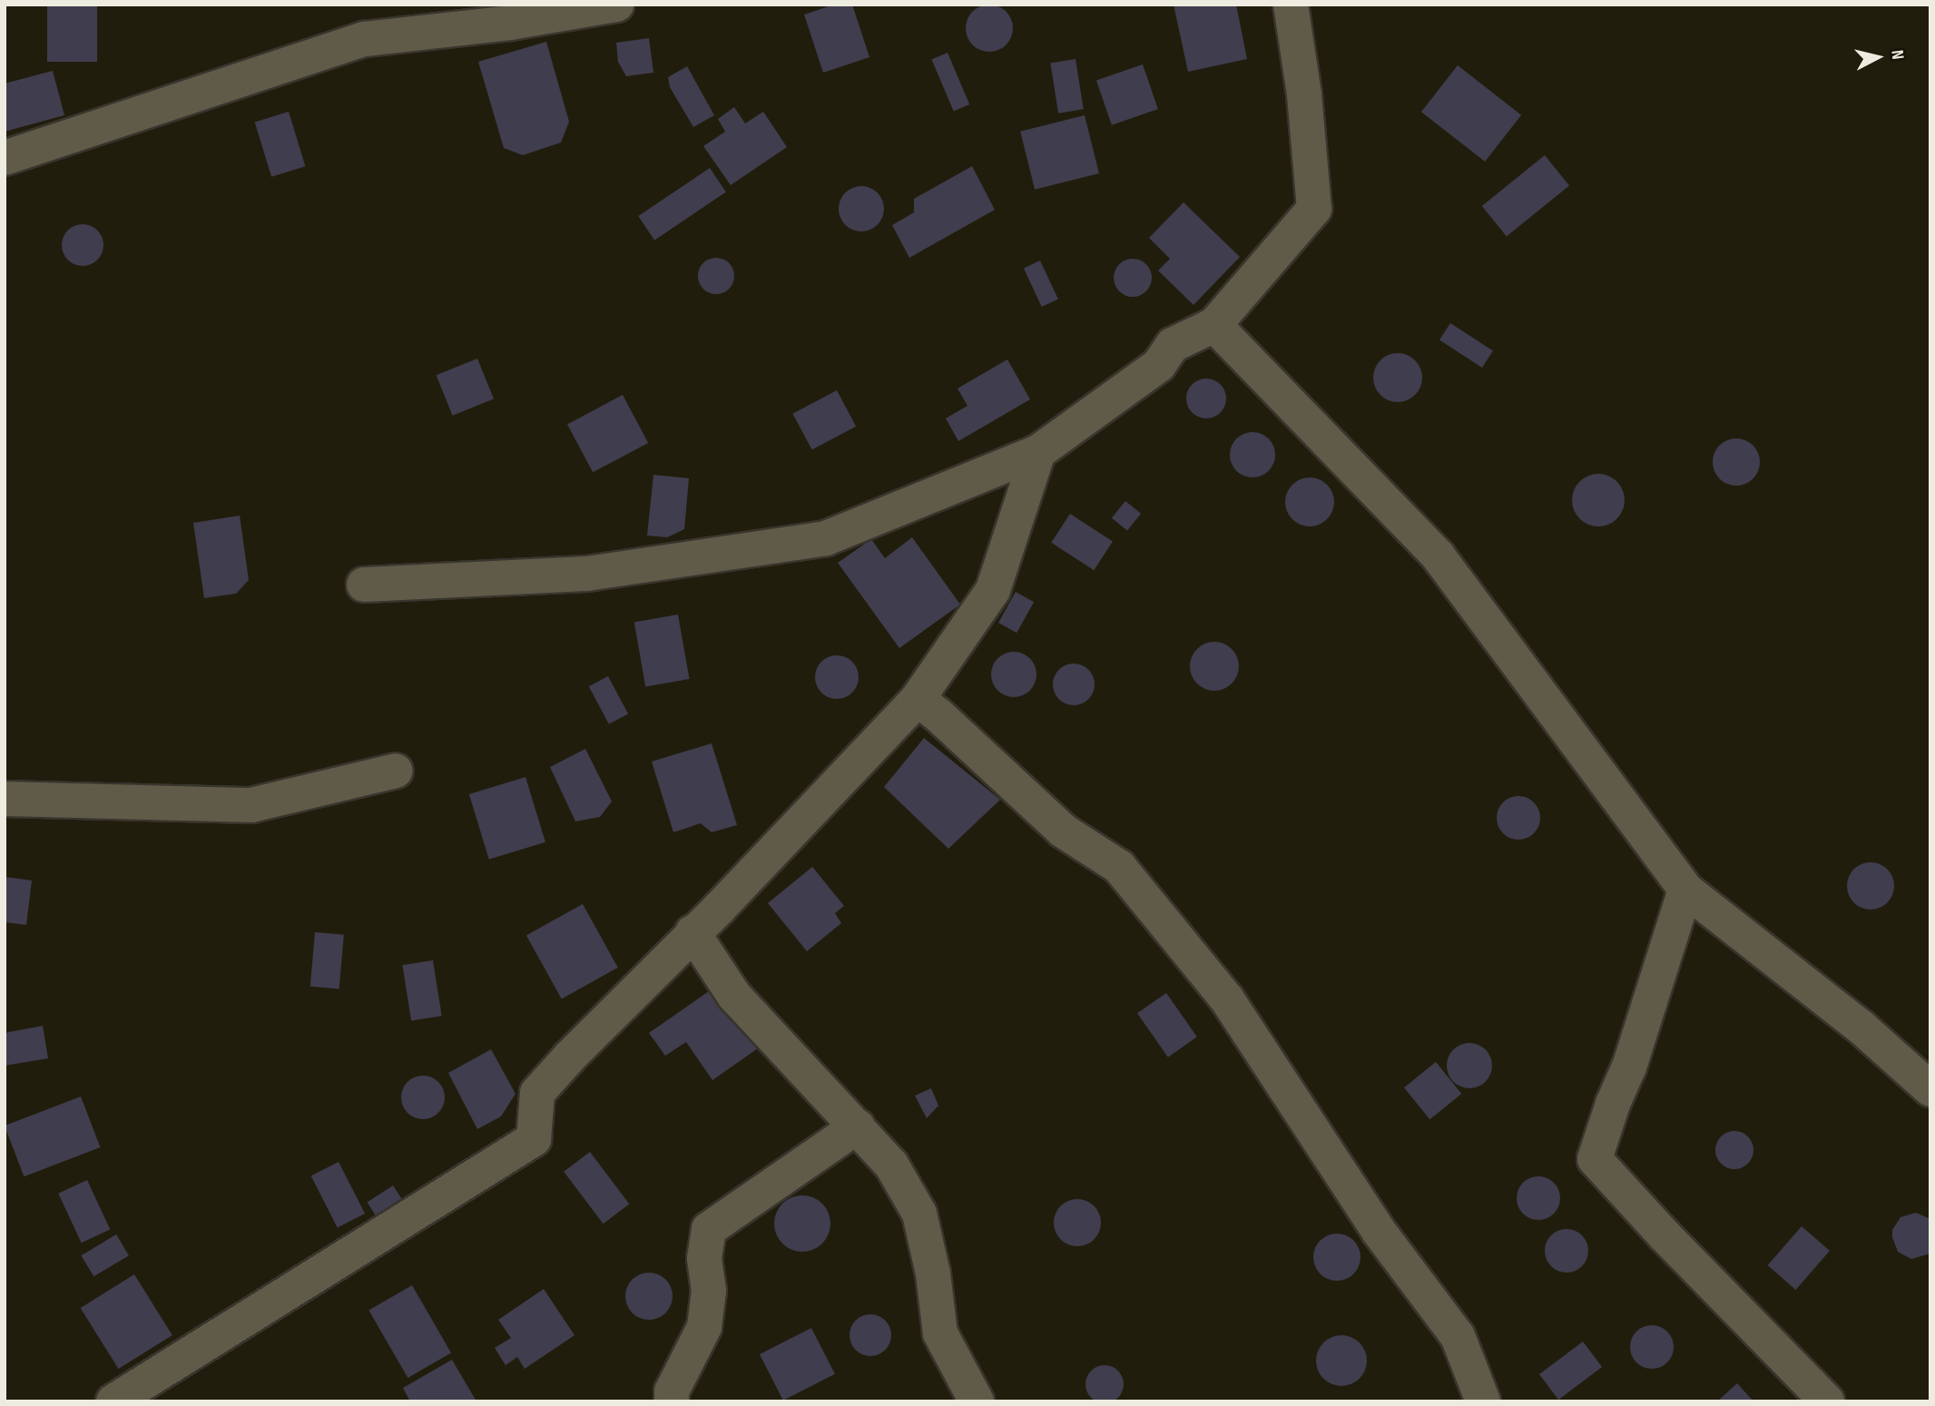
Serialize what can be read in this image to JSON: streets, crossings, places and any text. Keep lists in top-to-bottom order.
{
  "north": "right"
}
